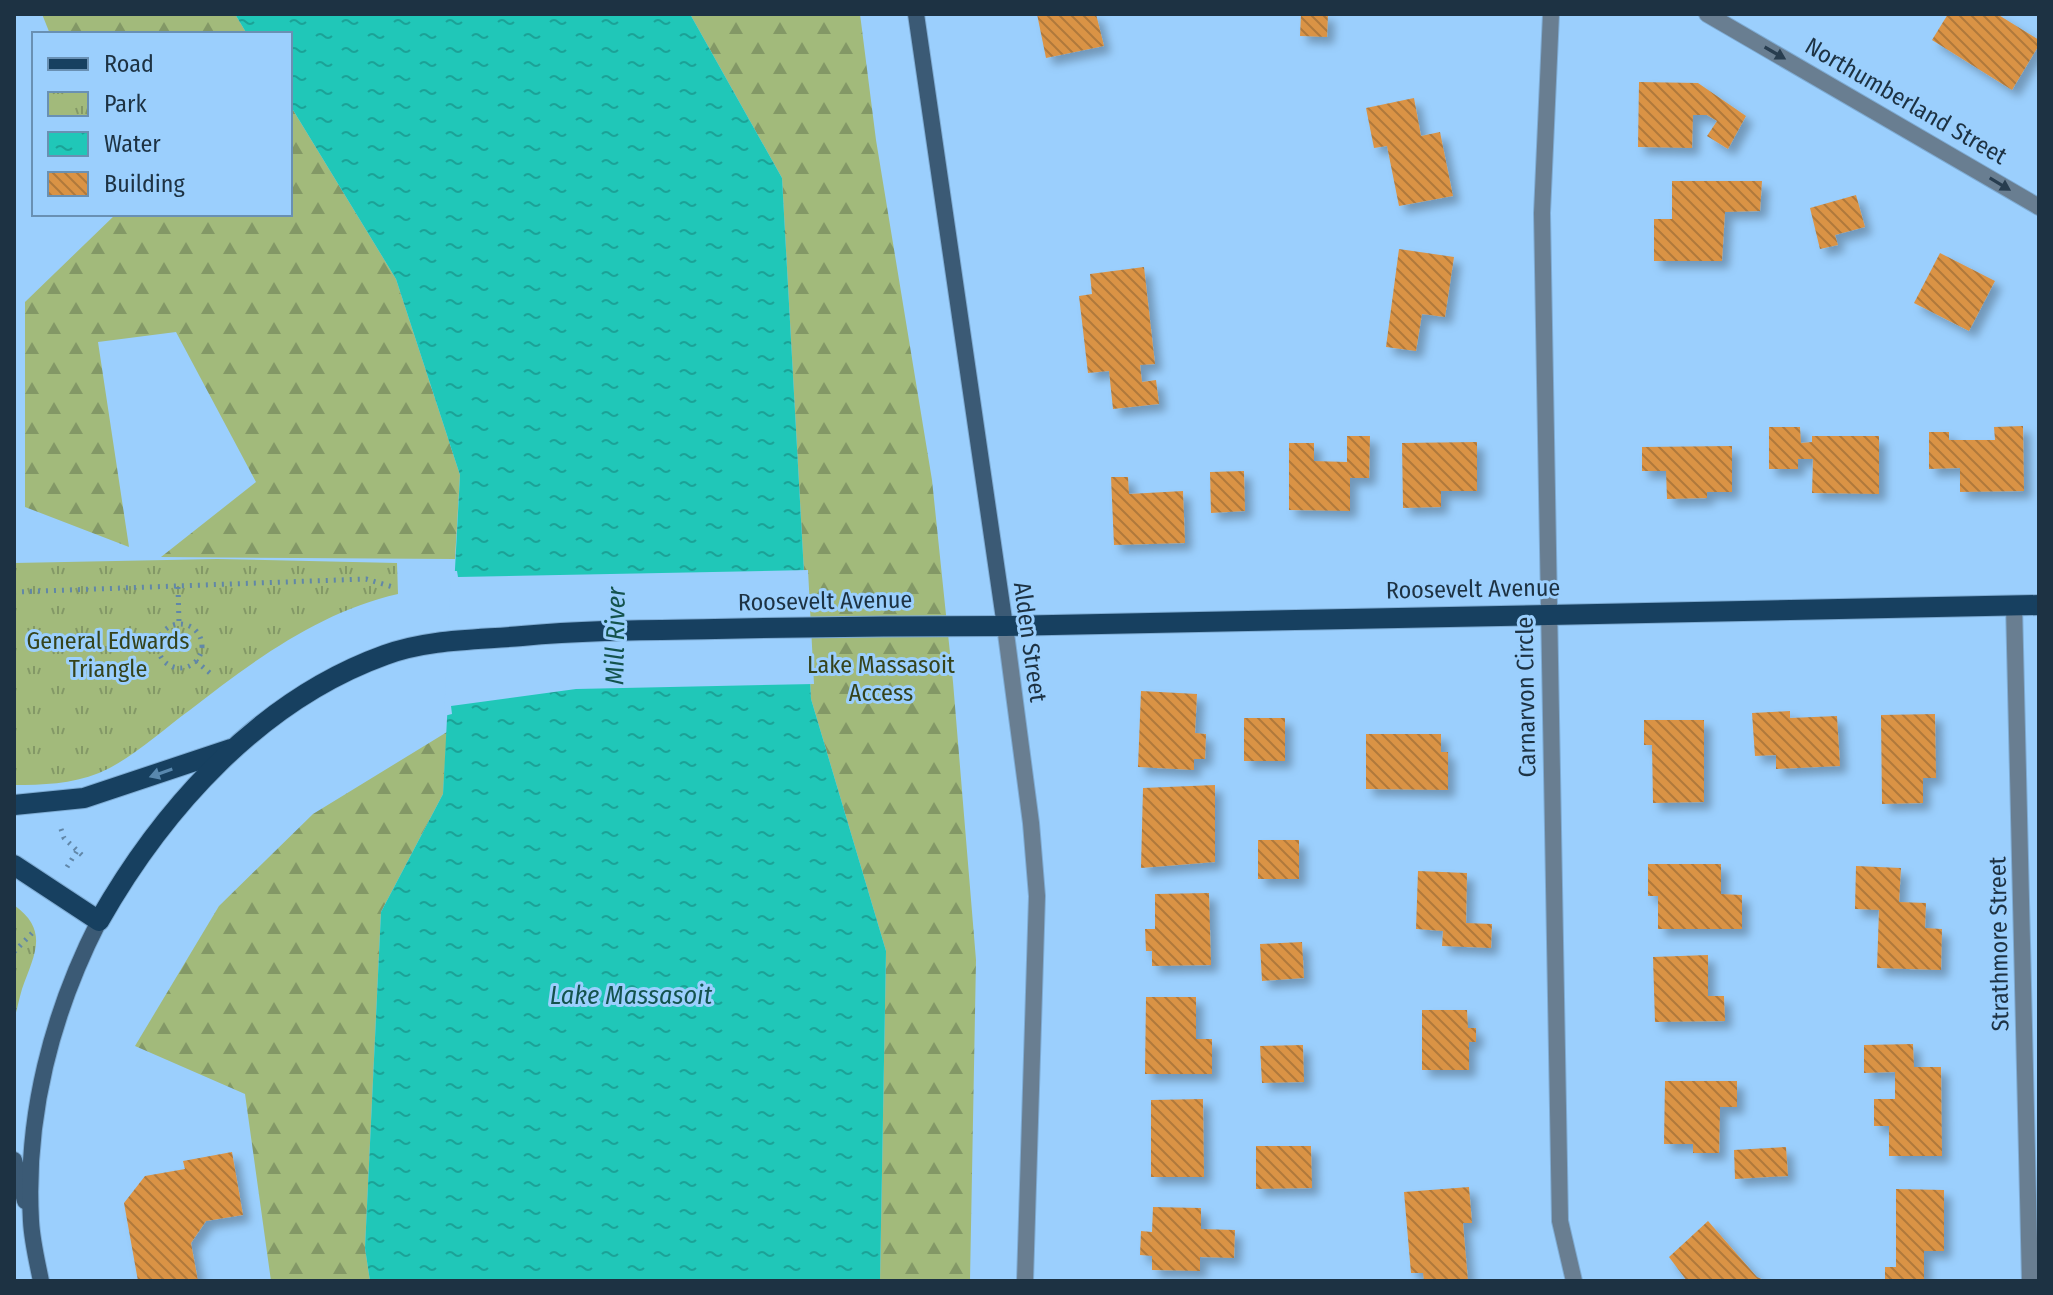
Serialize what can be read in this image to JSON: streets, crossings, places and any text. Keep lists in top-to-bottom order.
{
  "streets": {
    "main road": ["Roosevelt Avenue", "Alden Street"],
    "street": ["Northumberland Street", "Carnarvon Circle", "Strathmore Street"]
  },
  "crossings": [
    ["Roosevelt Avenue", "Alden Street"],
    ["Roosevelt Avenue", "Carnarvon Circle"],
    ["Roosevelt Avenue", "Strathmore Street"]
  ],
  "one_way": ["Northumberland Street"],
  "water": ["Mill River", "Lake Massasoit"],
  "parks": ["General Edwards Triangle", "Lake Massasoit Access"],
  "legend": [
    "Road",
    "Park",
    "Water",
    "Building"
  ]
}
